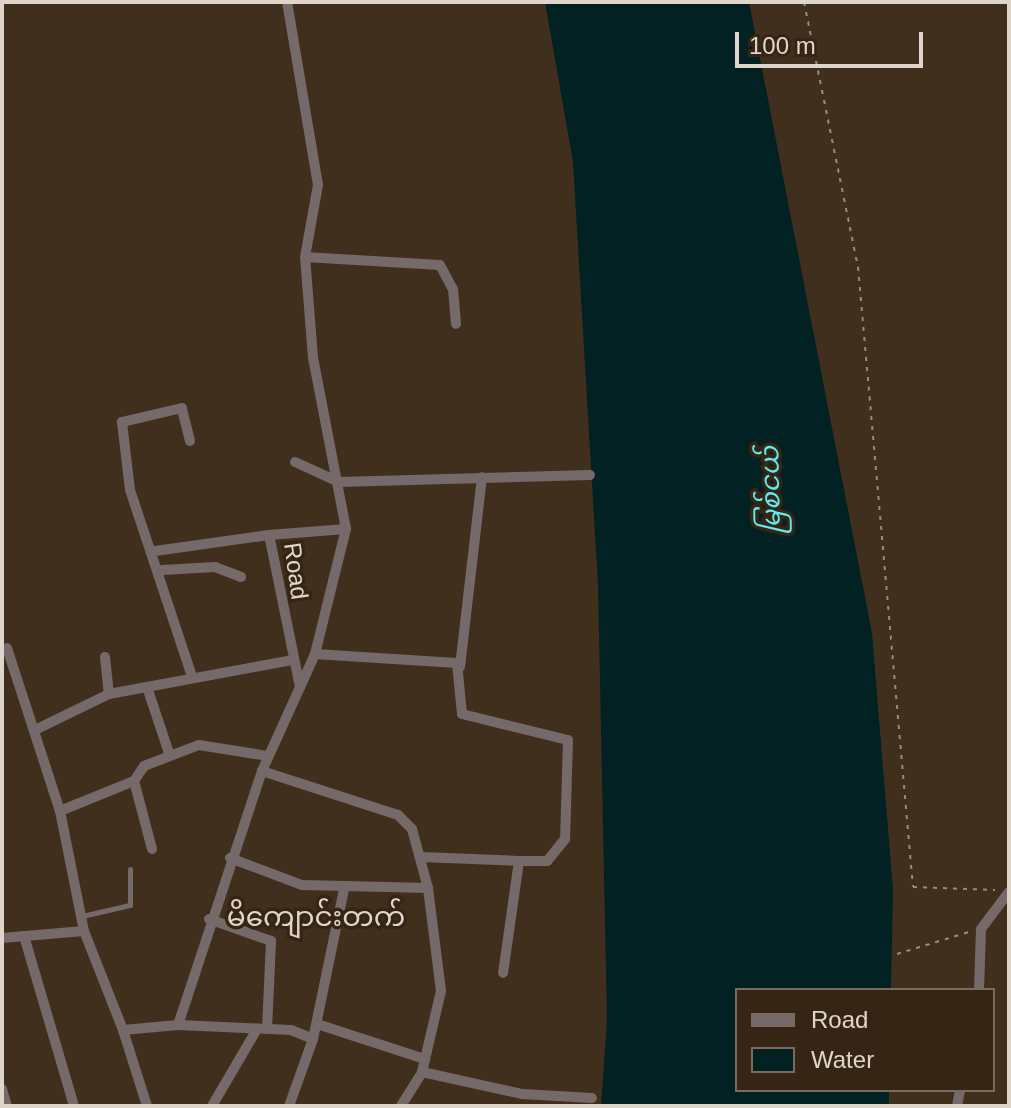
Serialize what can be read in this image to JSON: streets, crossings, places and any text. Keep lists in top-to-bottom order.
{
  "streets": {
    "street": ["Road"]
  },
  "districts": ["မိကျောင်းတက်"],
  "water": ["မြစ်ငယ်"],
  "legend": ["Road", "Water"],
  "scale_bar": "100 m"
}
